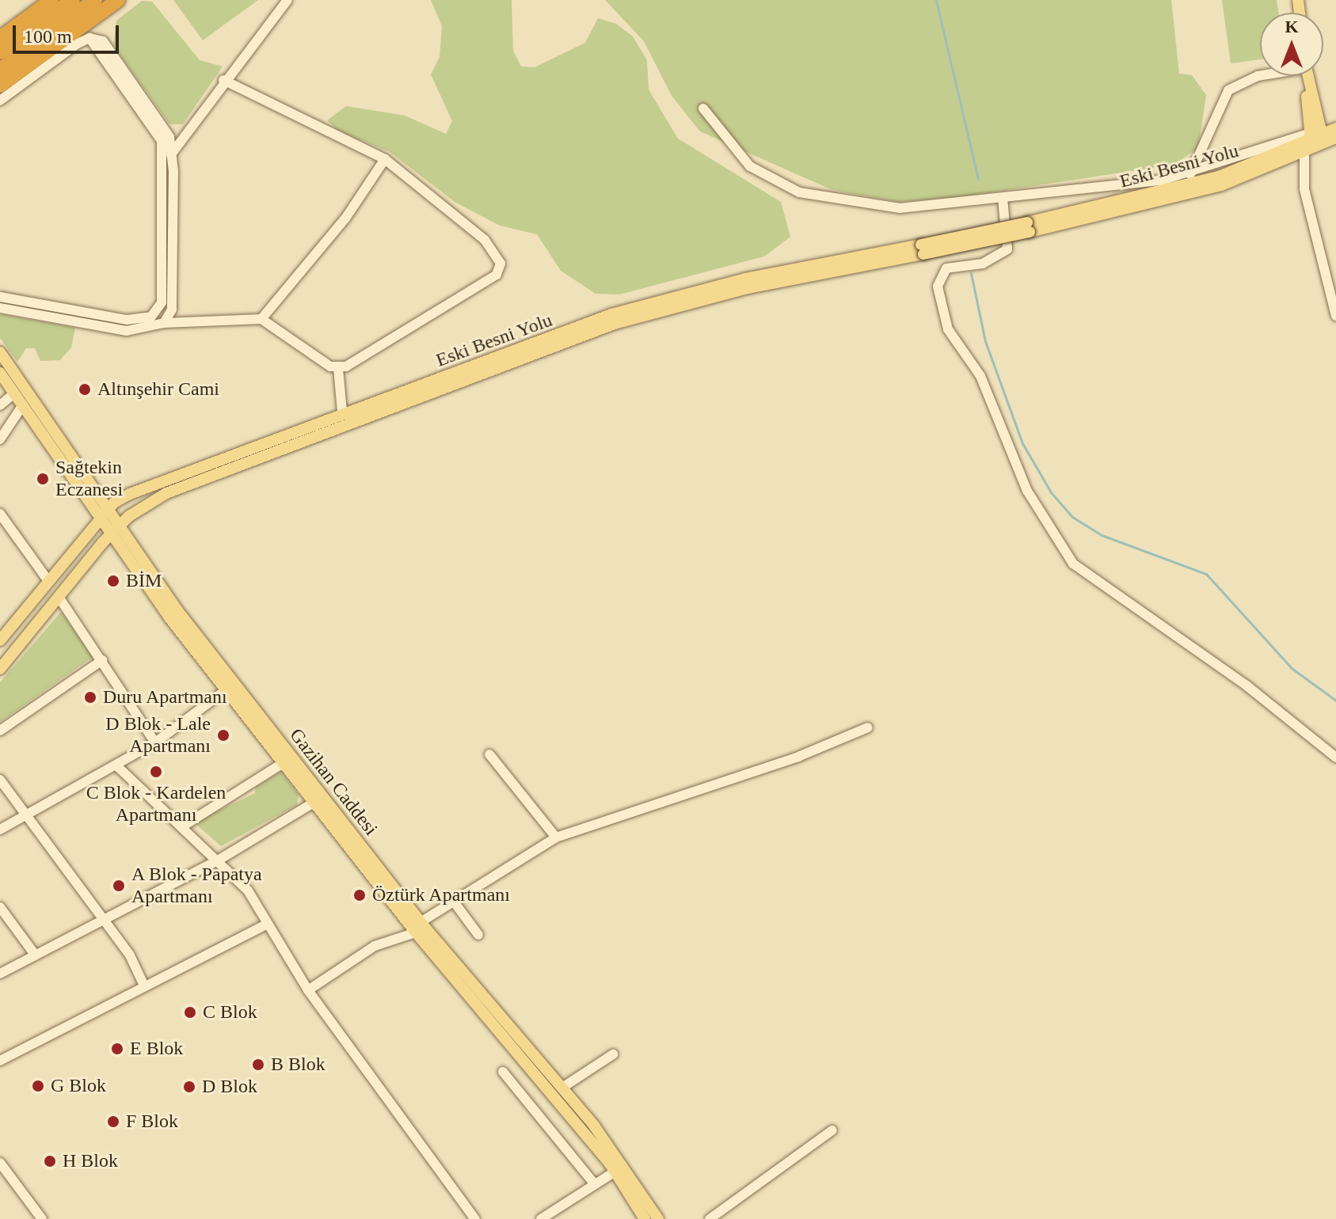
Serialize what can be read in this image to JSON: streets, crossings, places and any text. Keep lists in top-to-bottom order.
{
  "streets": {
    "main road": ["Eski Besni Yolu", "Gazihan Caddesi"]
  },
  "crossings": [
    ["Eski Besni Yolu", "Gazihan Caddesi"]
  ],
  "places": [
    "Altınşehir Cami",
    "Sağtekin Eczanesi",
    "BİM",
    "Duru Apartmanı",
    "D Blok - Lale Apartmanı",
    "C Blok - Kardelen Apartmanı",
    "A Blok - Papatya Apartmanı",
    "Öztürk Apartmanı",
    "C Blok",
    "E Blok",
    "B Blok",
    "G Blok",
    "D Blok",
    "F Blok",
    "H Blok"
  ],
  "scale_bar": "100 m",
  "north": "top"
}
